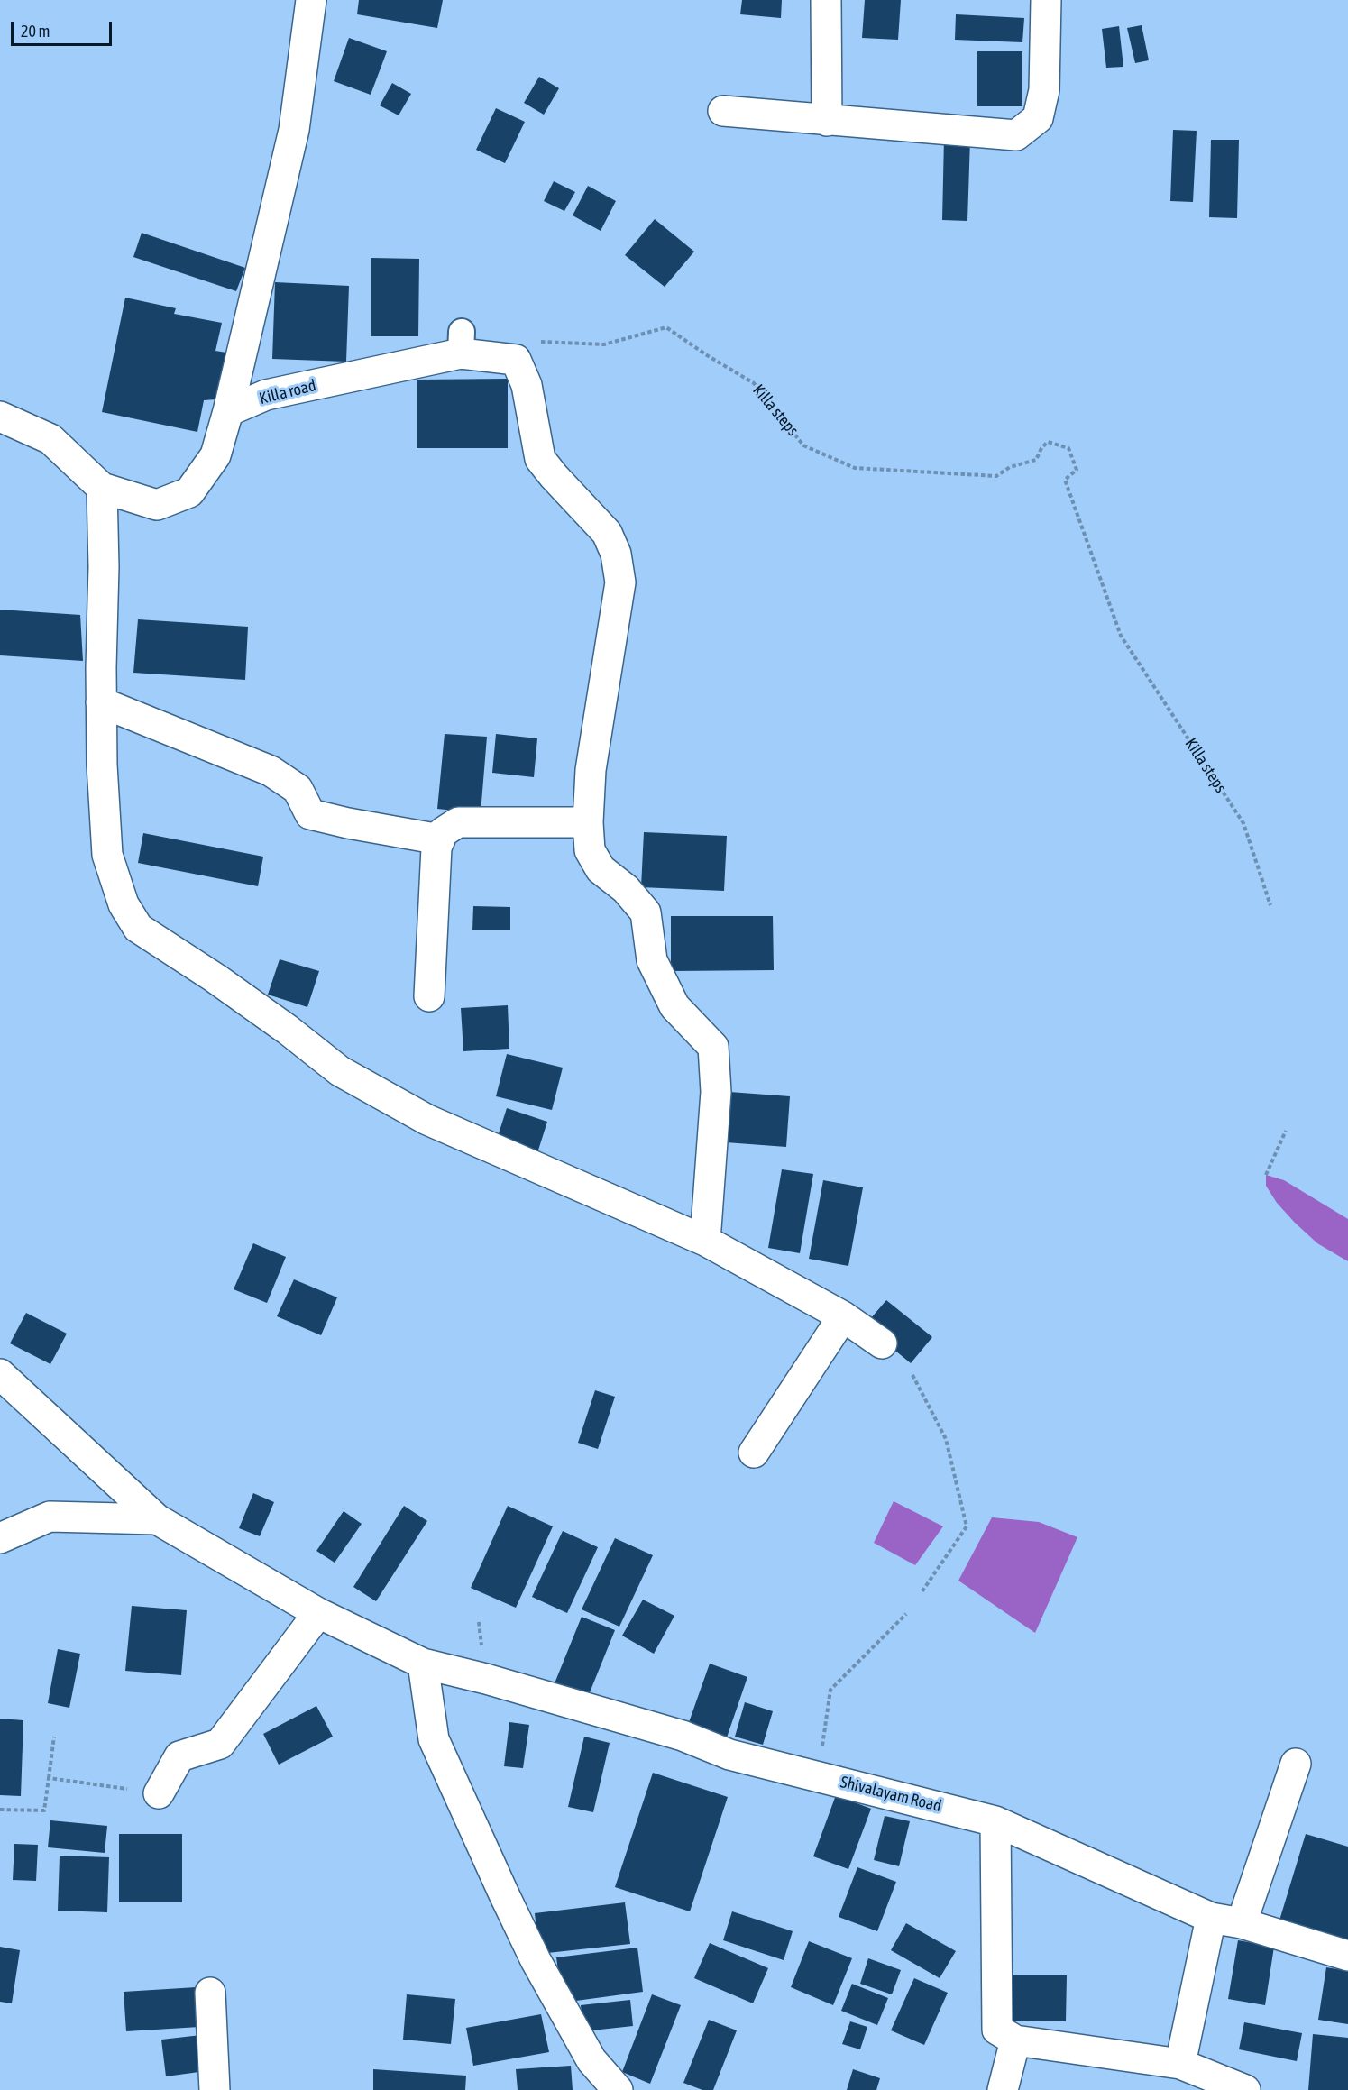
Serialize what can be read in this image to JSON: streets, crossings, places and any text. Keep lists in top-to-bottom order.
{
  "streets": {
    "street": ["Killa road", "Shivalayam Road"],
    "path": ["Killa steps"]
  },
  "scale_bar": "20 m"
}
